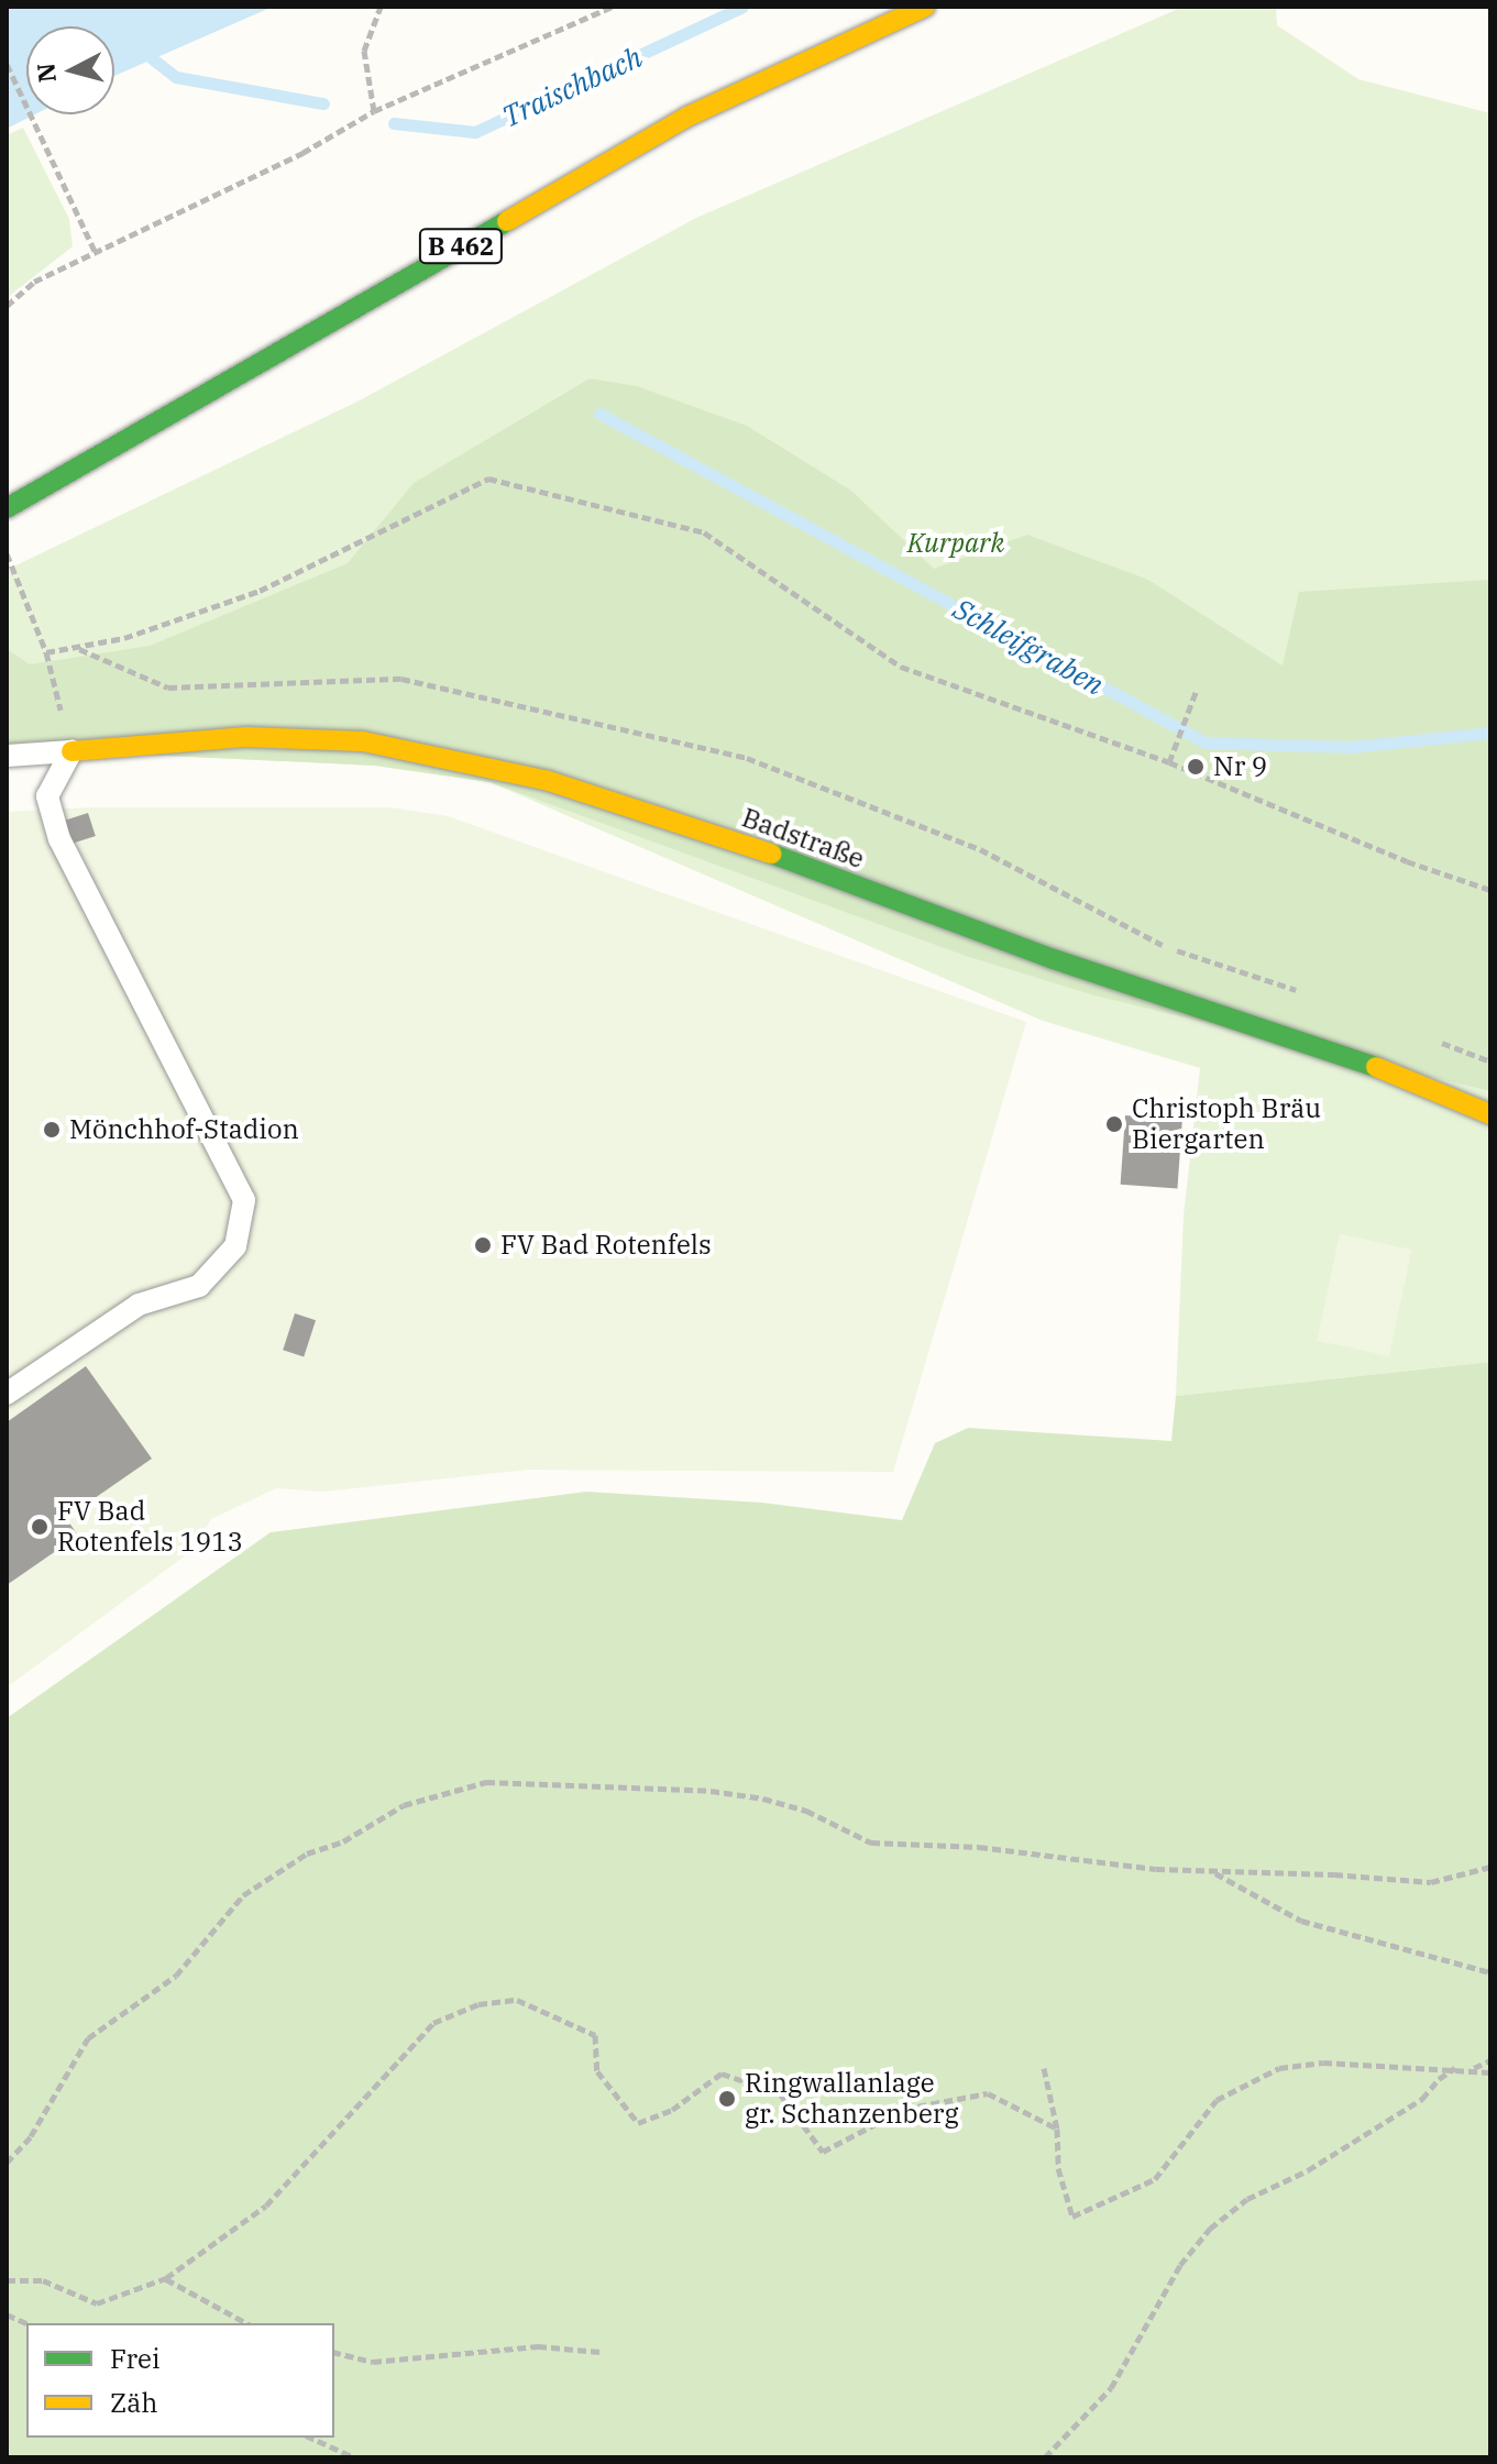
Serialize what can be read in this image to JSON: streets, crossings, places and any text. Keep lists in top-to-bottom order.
{
  "streets": {
    "street": ["B 462", "Badstraße"]
  },
  "water": ["Traischbach", "Schleifgraben"],
  "parks": ["Kurpark"],
  "places": [
    "Nr 9",
    "Christoph Bräu Biergarten",
    "Mönchhof-Stadion",
    "FV Bad Rotenfels",
    "FV Bad Rotenfels 1913",
    "Ringwallanlage gr. Schanzenberg"
  ],
  "legend": ["Frei", "Zäh"],
  "north": "left"
}
